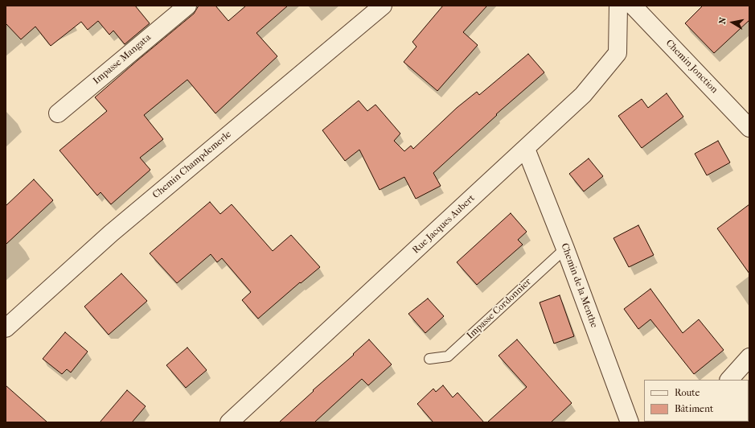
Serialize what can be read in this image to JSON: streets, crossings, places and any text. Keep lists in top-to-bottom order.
{
  "streets": {
    "street": [
      "Impasse Mangata",
      "Chemin Jonction",
      "Chemin Champdemerle",
      "Rue Jacques Aubert",
      "Chemin de la Menthe"
    ],
    "lane": ["Impasse Cordonnier"]
  },
  "crossings": [
    ["Rue Jacques Aubert", "Chemin de la Menthe"],
    ["Chemin de la Menthe", "Impasse Cordonnier"]
  ],
  "legend": ["Route", "Bâtiment"],
  "north": "left"
}
